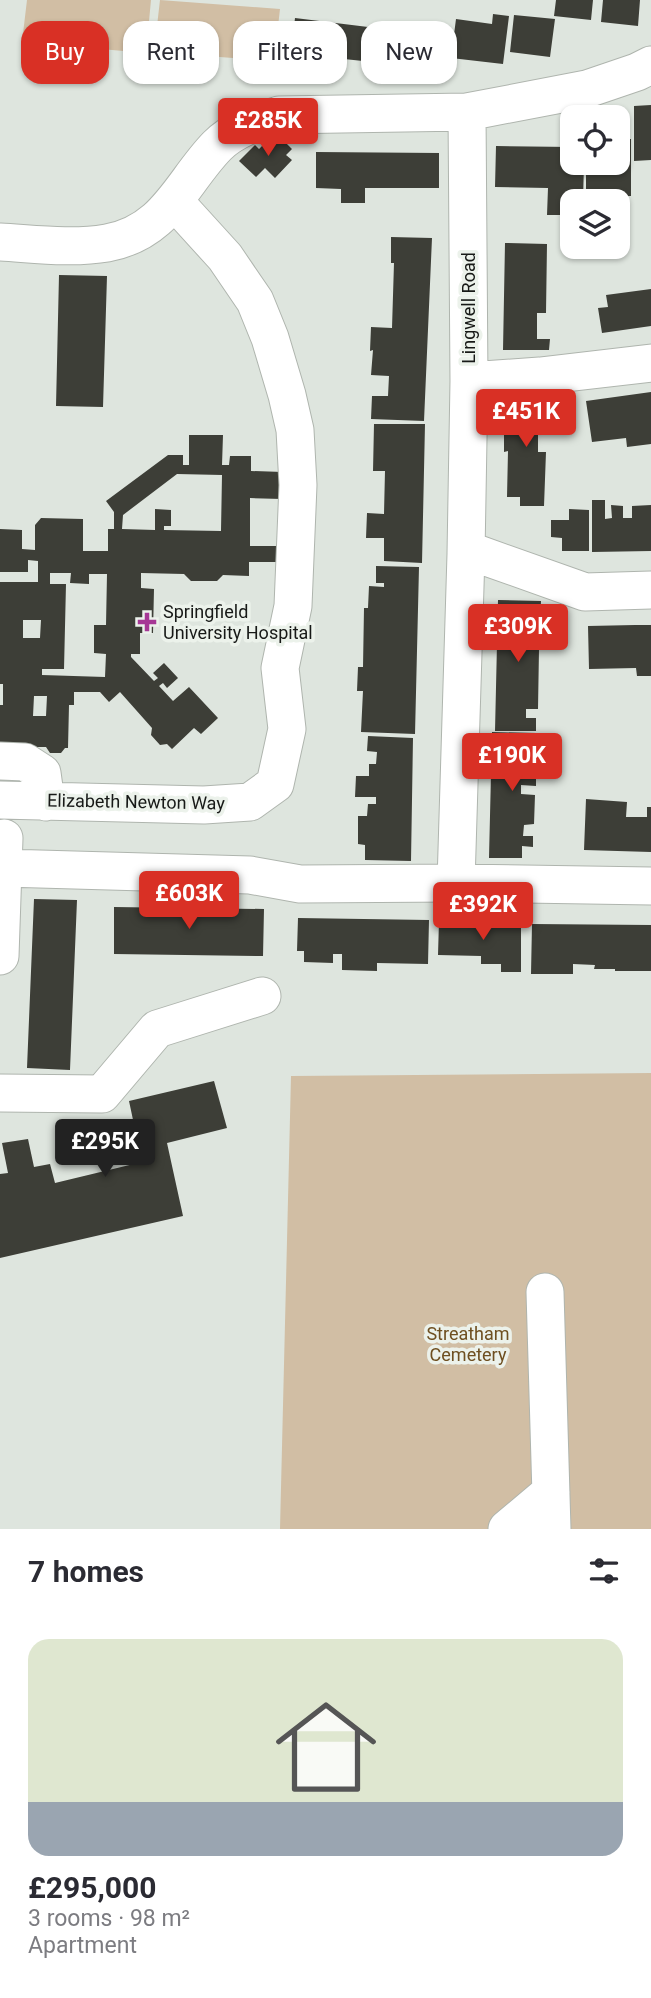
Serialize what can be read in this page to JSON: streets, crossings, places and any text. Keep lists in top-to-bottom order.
{
  "streets": {
    "street": ["Lingwell Road", "Elizabeth Newton Way"]
  },
  "parks": ["Streatham Cemetery"],
  "places": {
    "health": ["Springfield University Hospital"]
  },
  "page": {
    "chip": [
      "Buy",
      "Rent",
      "Filters",
      "New"
    ],
    "price": [
      "£285K",
      "£451K",
      "£309K",
      "£190K",
      "£603K",
      "£392K",
      "£295K"
    ],
    "heading": "7 homes",
    "list": [
      {
        "name": "£295,000",
        "note": "3 rooms · 98 m² · Apartment"
      }
    ]
  }
}
